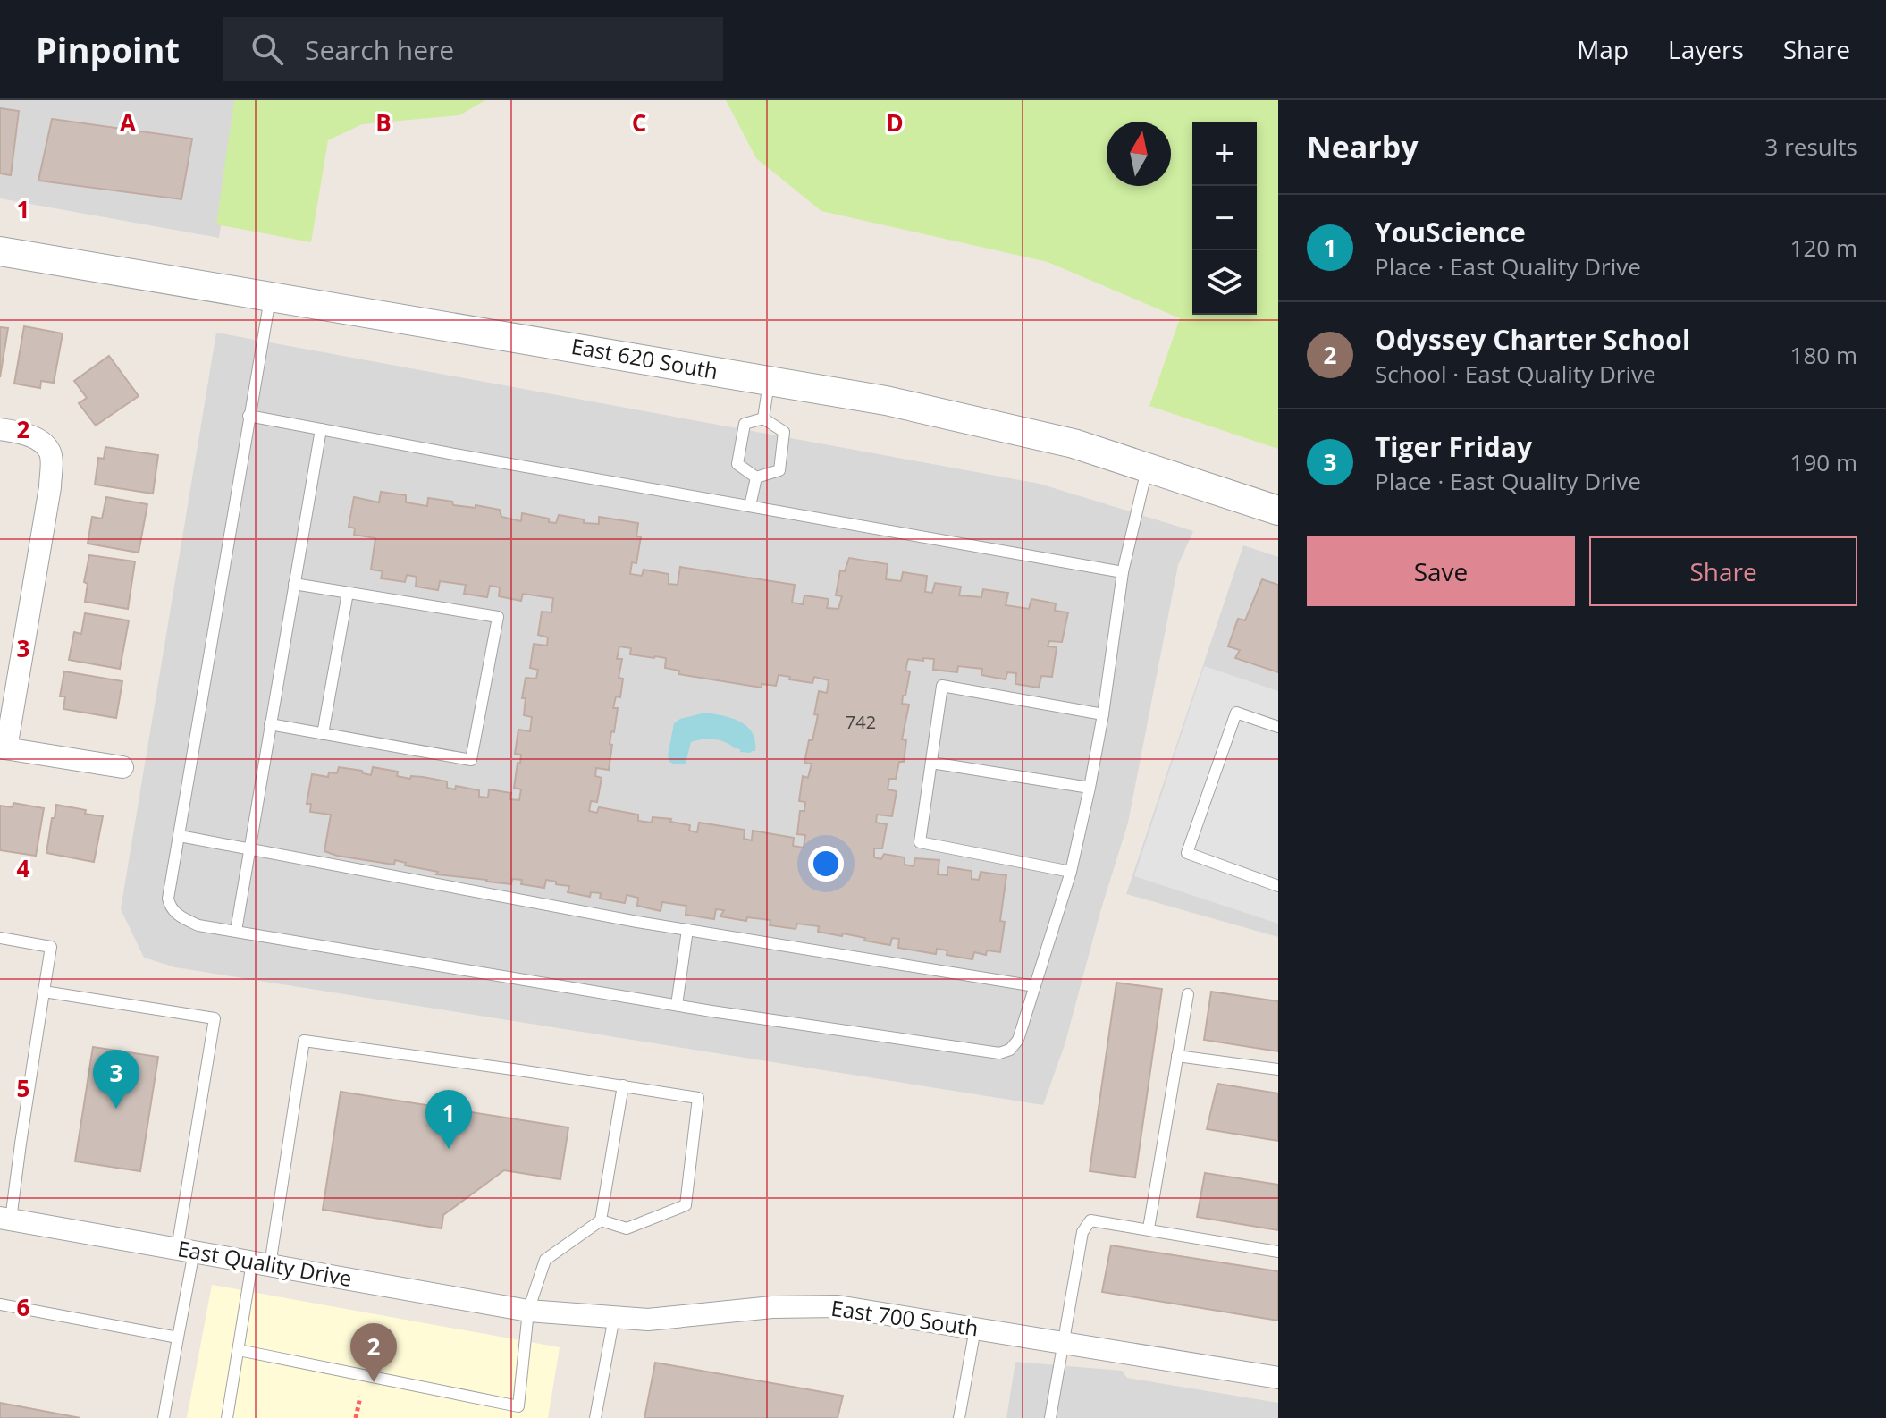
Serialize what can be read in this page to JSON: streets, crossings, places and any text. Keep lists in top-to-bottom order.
{
  "streets": {
    "street": ["East 620 South", "East Quality Drive", "East 700 South"]
  },
  "crossings": [
    ["East Quality Drive", "East 700 South"]
  ],
  "house_numbers": ["742"],
  "north": "top",
  "page": {
    "header": "Pinpoint",
    "search": "Search here",
    "nav": ["Map", "Layers", "Share"],
    "heading": ["Nearby", "3 results"],
    "map_buttons": ["+", "−"],
    "list": [
      {
        "mark": "1",
        "name": "YouScience",
        "note": "Place · East Quality Drive",
        "value": "120 m"
      },
      {
        "mark": "2",
        "name": "Odyssey Charter School",
        "note": "School · East Quality Drive",
        "value": "180 m"
      },
      {
        "mark": "3",
        "name": "Tiger Friday",
        "note": "Place · East Quality Drive",
        "value": "190 m"
      }
    ],
    "buttons": ["Save", "Share"],
    "pins": ["3", "1", "2"]
  },
  "grid": {
    "columns": [
      "A",
      "B",
      "C",
      "D"
    ],
    "rows": [
      "1",
      "2",
      "3",
      "4",
      "5",
      "6"
    ]
  }
}
